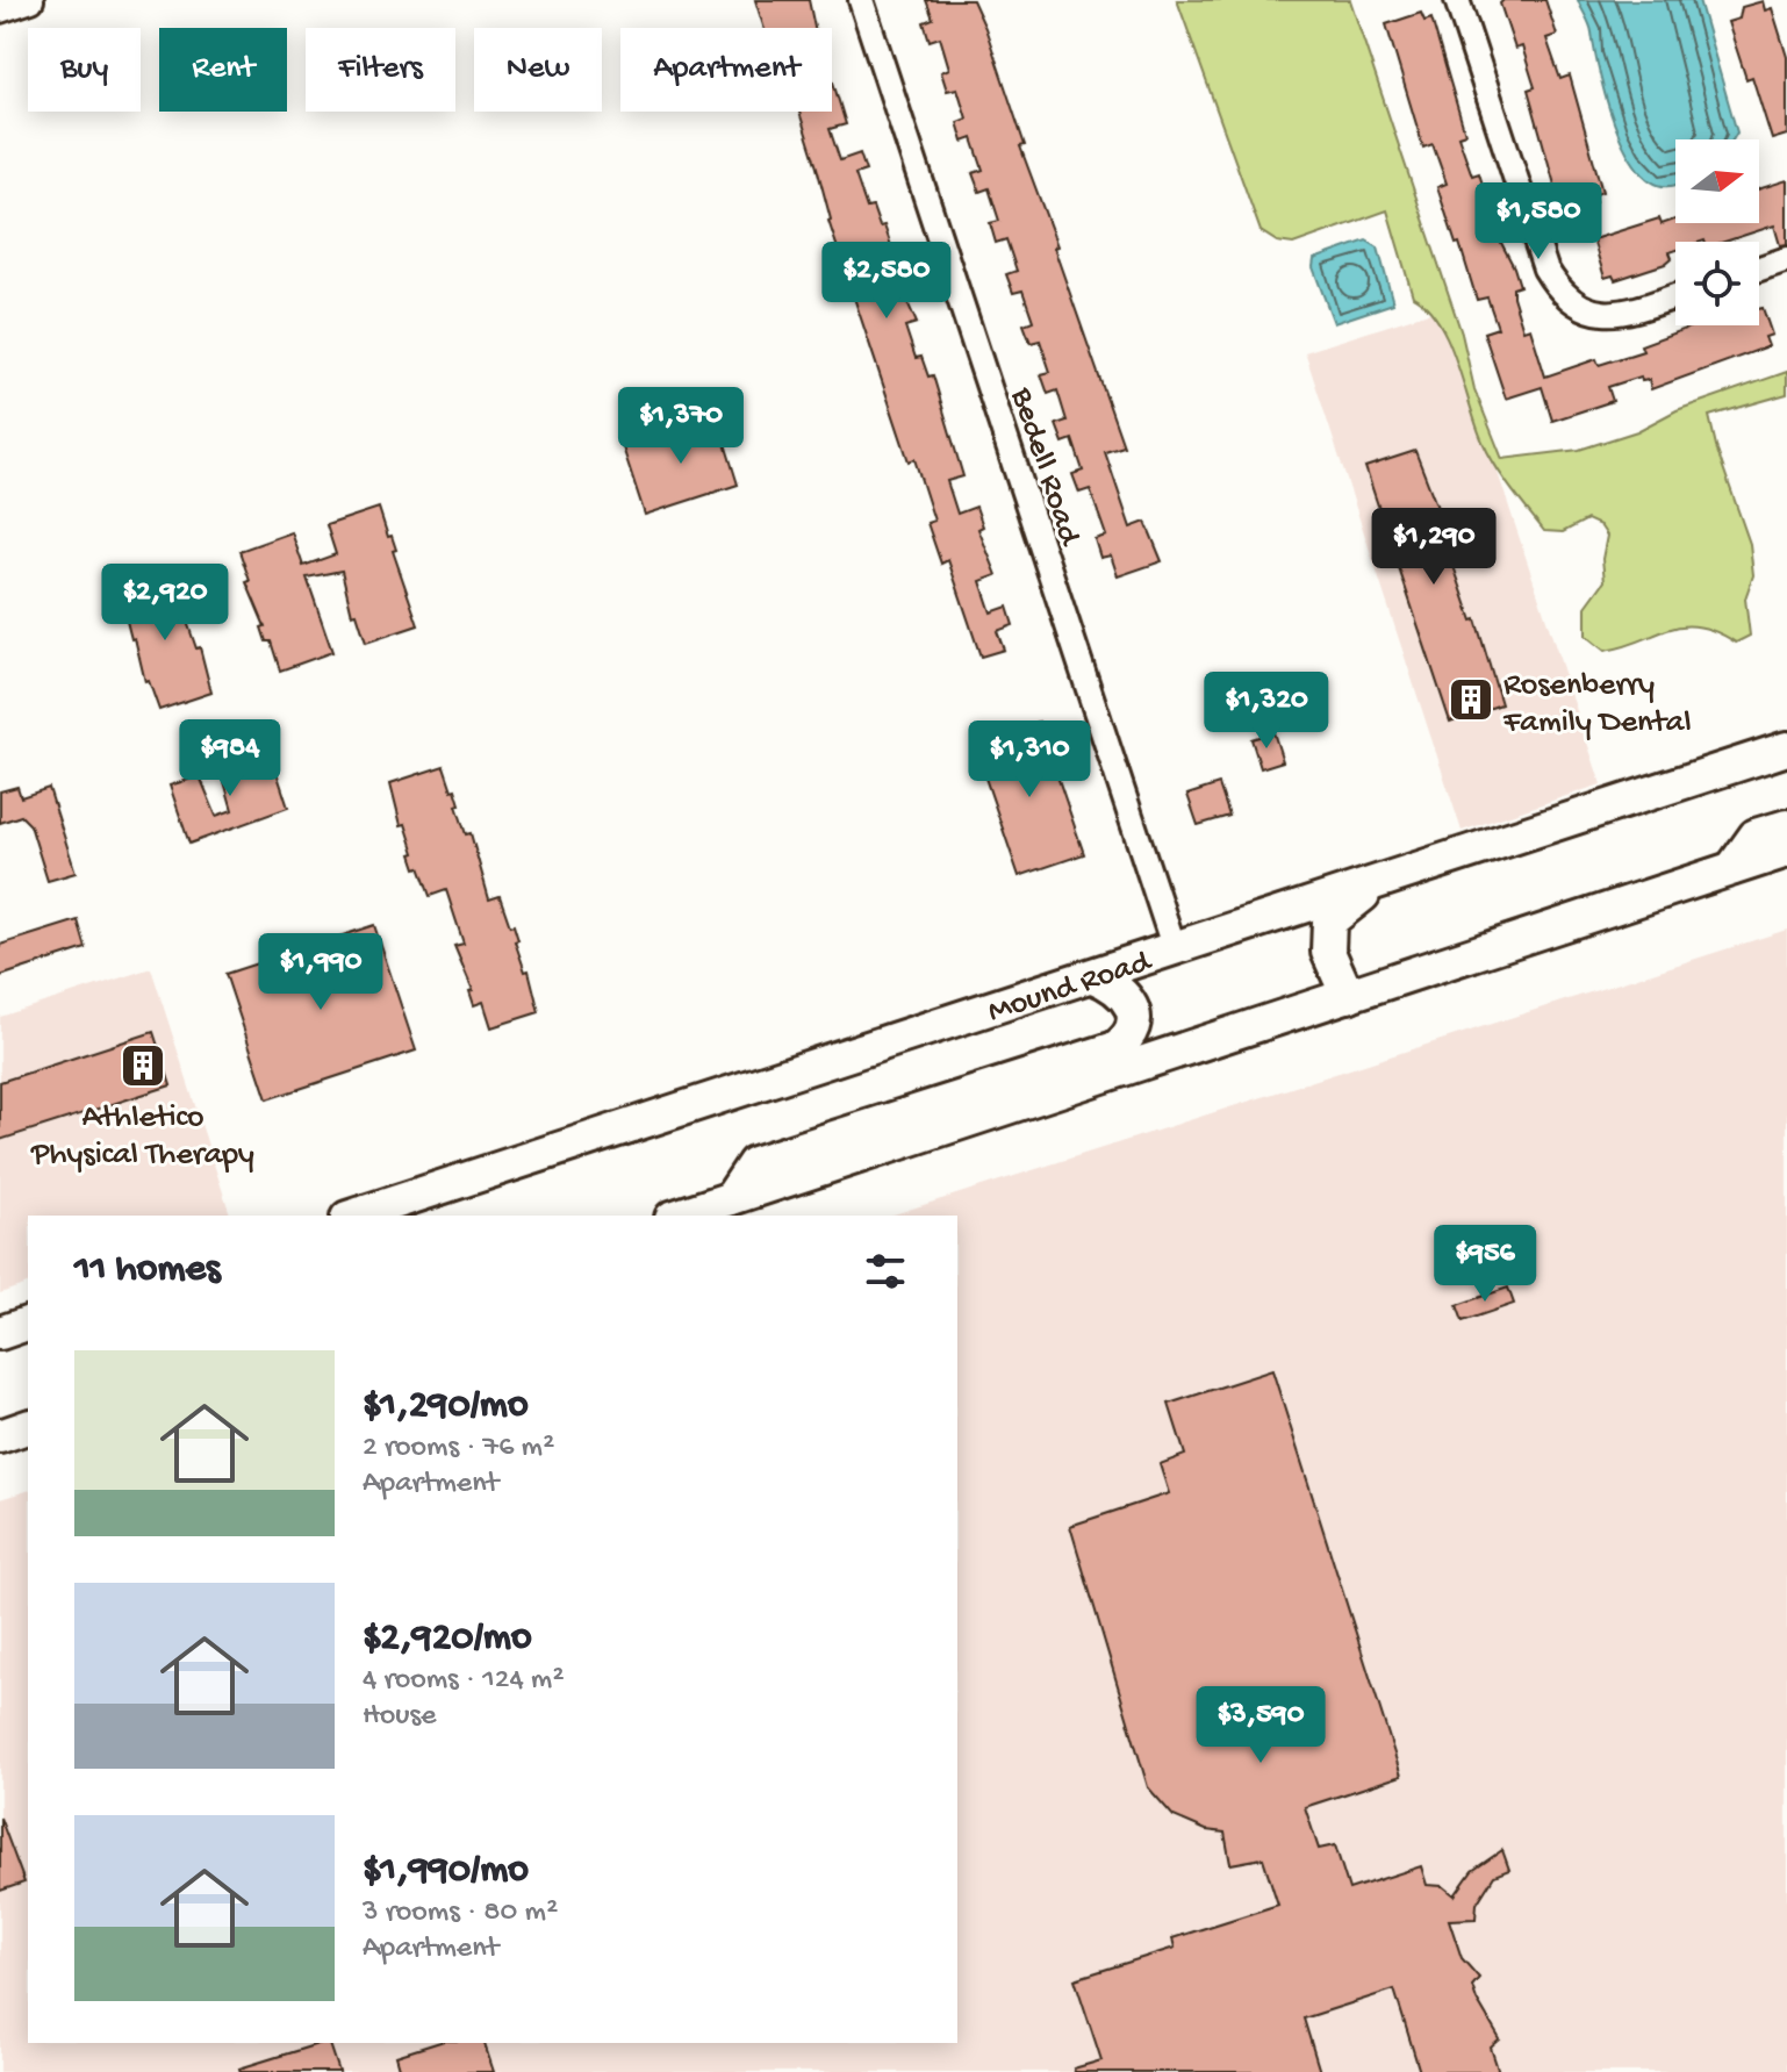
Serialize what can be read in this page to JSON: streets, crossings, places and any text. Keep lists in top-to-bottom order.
{
  "streets": {
    "main road": ["Mound Road"],
    "street": ["Bedell Road"]
  },
  "crossings": [
    ["Bedell Road", "Mound Road"]
  ],
  "places": {
    "building": ["Rosenberry Family Dental", "Athletico Physical Therapy"]
  },
  "north": "right",
  "page": {
    "chip": [
      "Buy",
      "Rent",
      "Filters",
      "New",
      "Apartment"
    ],
    "price": [
      "$1,580",
      "$2,580",
      "$1,370",
      "$1,290",
      "$2,920",
      "$1,320",
      "$984",
      "$1,310",
      "$1,990",
      "$956",
      "$3,590"
    ],
    "heading": "11 homes",
    "list": [
      {
        "name": "$1,290/mo",
        "note": "2 rooms · 76 m² · Apartment"
      },
      {
        "name": "$2,920/mo",
        "note": "4 rooms · 124 m² · House"
      },
      {
        "name": "$1,990/mo",
        "note": "3 rooms · 80 m² · Apartment"
      }
    ]
  }
}
